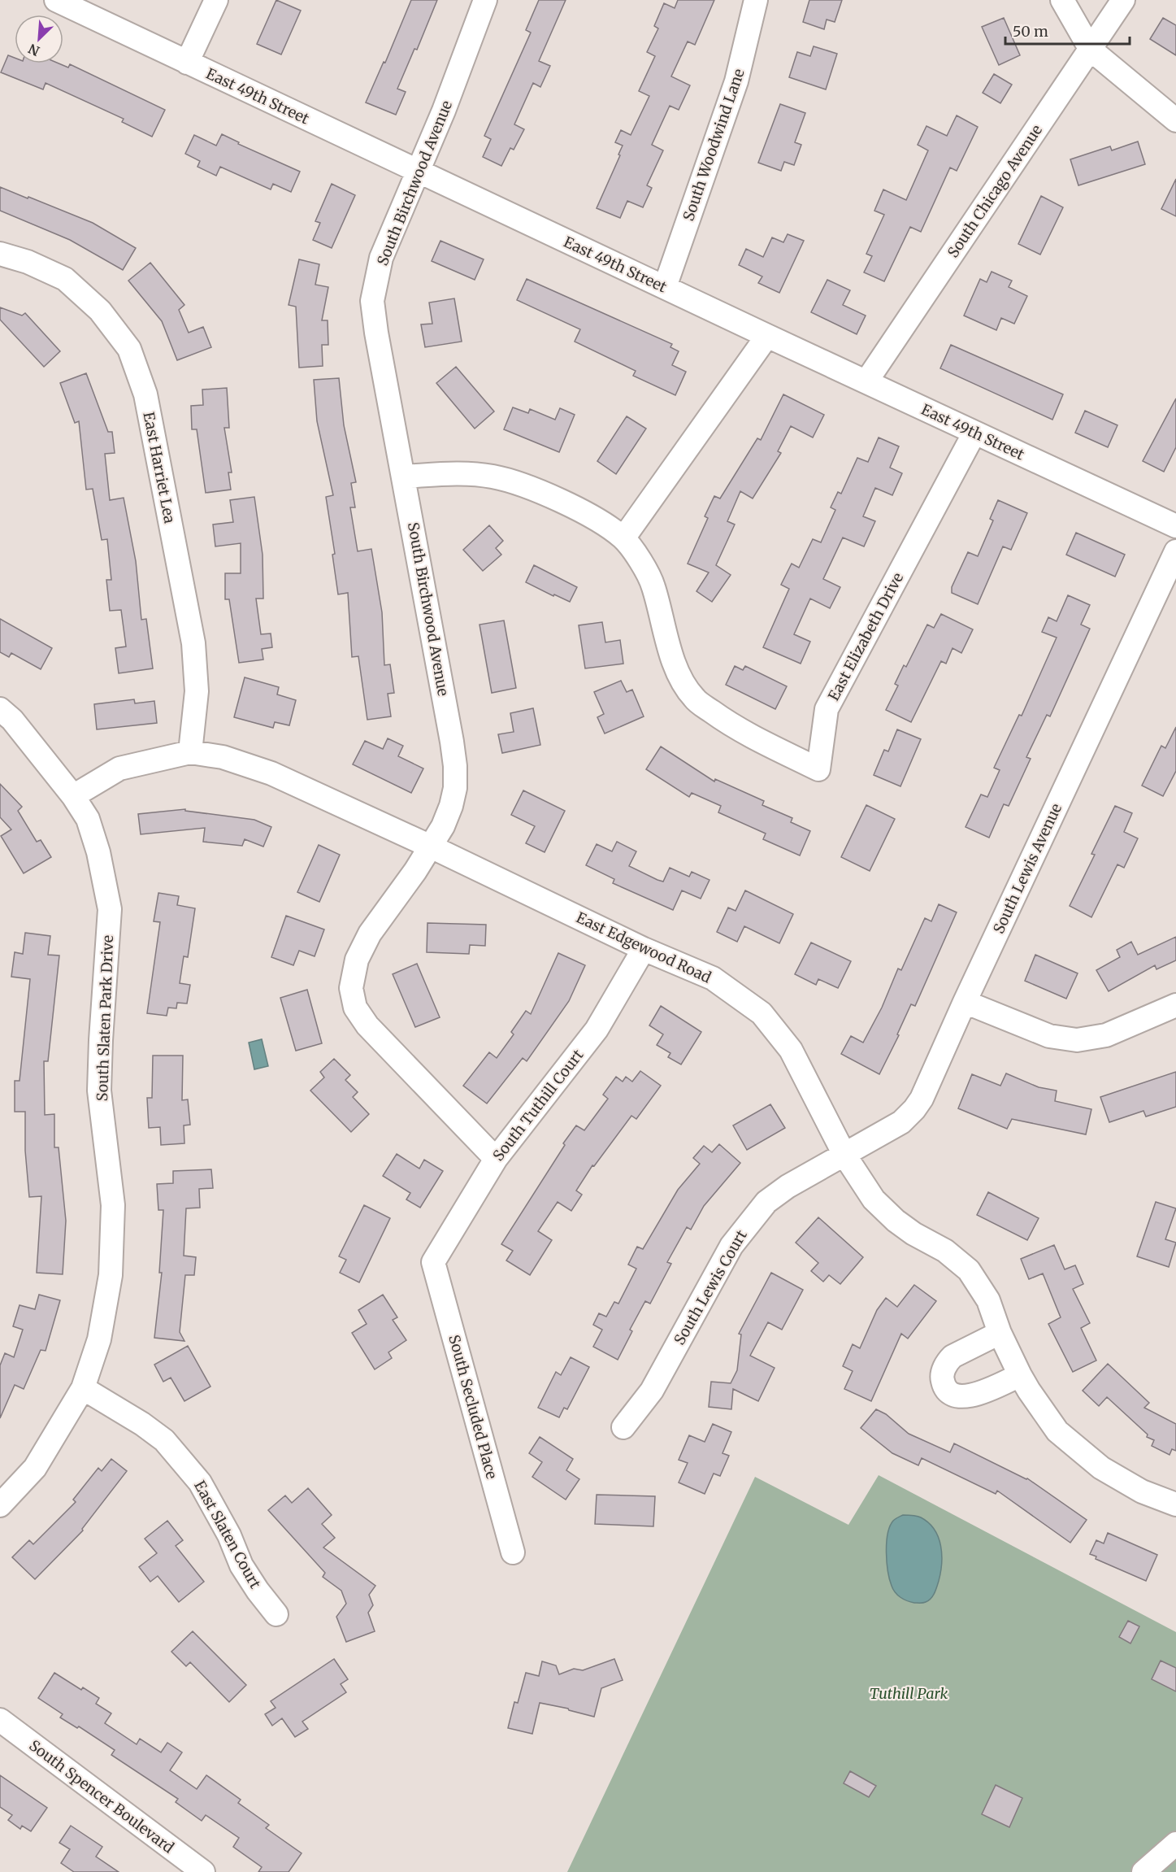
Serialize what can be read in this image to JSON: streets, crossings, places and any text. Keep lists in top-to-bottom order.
{
  "streets": {
    "street": [
      "East 49th Street",
      "South Woodwind Lane",
      "South Birchwood Avenue",
      "South Chicago Avenue",
      "East Harriet Lea",
      "East Elizabeth Drive",
      "South Lewis Avenue",
      "East Edgewood Road",
      "South Slaten Park Drive",
      "South Tuthill Court",
      "South Lewis Court",
      "South Secluded Place",
      "East Slaten Court",
      "South Spencer Boulevard"
    ]
  },
  "crossings": [
    ["East 49th Street", "South Woodwind Lane"],
    ["East 49th Street", "South Birchwood Avenue"],
    ["East 49th Street", "South Chicago Avenue"],
    ["East 49th Street", "East Elizabeth Drive"],
    ["South Birchwood Avenue", "East Elizabeth Drive"],
    ["South Birchwood Avenue", "East Edgewood Road"],
    ["South Birchwood Avenue", "South Tuthill Court"],
    ["East Harriet Lea", "East Edgewood Road"],
    ["South Lewis Avenue", "East Edgewood Road"],
    ["South Lewis Avenue", "South Lewis Court"],
    ["East Edgewood Road", "South Slaten Park Drive"],
    ["East Edgewood Road", "South Tuthill Court"],
    ["East Edgewood Road", "South Lewis Court"],
    ["South Slaten Park Drive", "East Slaten Court"],
    ["South Tuthill Court", "South Secluded Place"]
  ],
  "parks": ["Tuthill Park"],
  "scale_bar": "50 m",
  "north": "bottom left"
}
